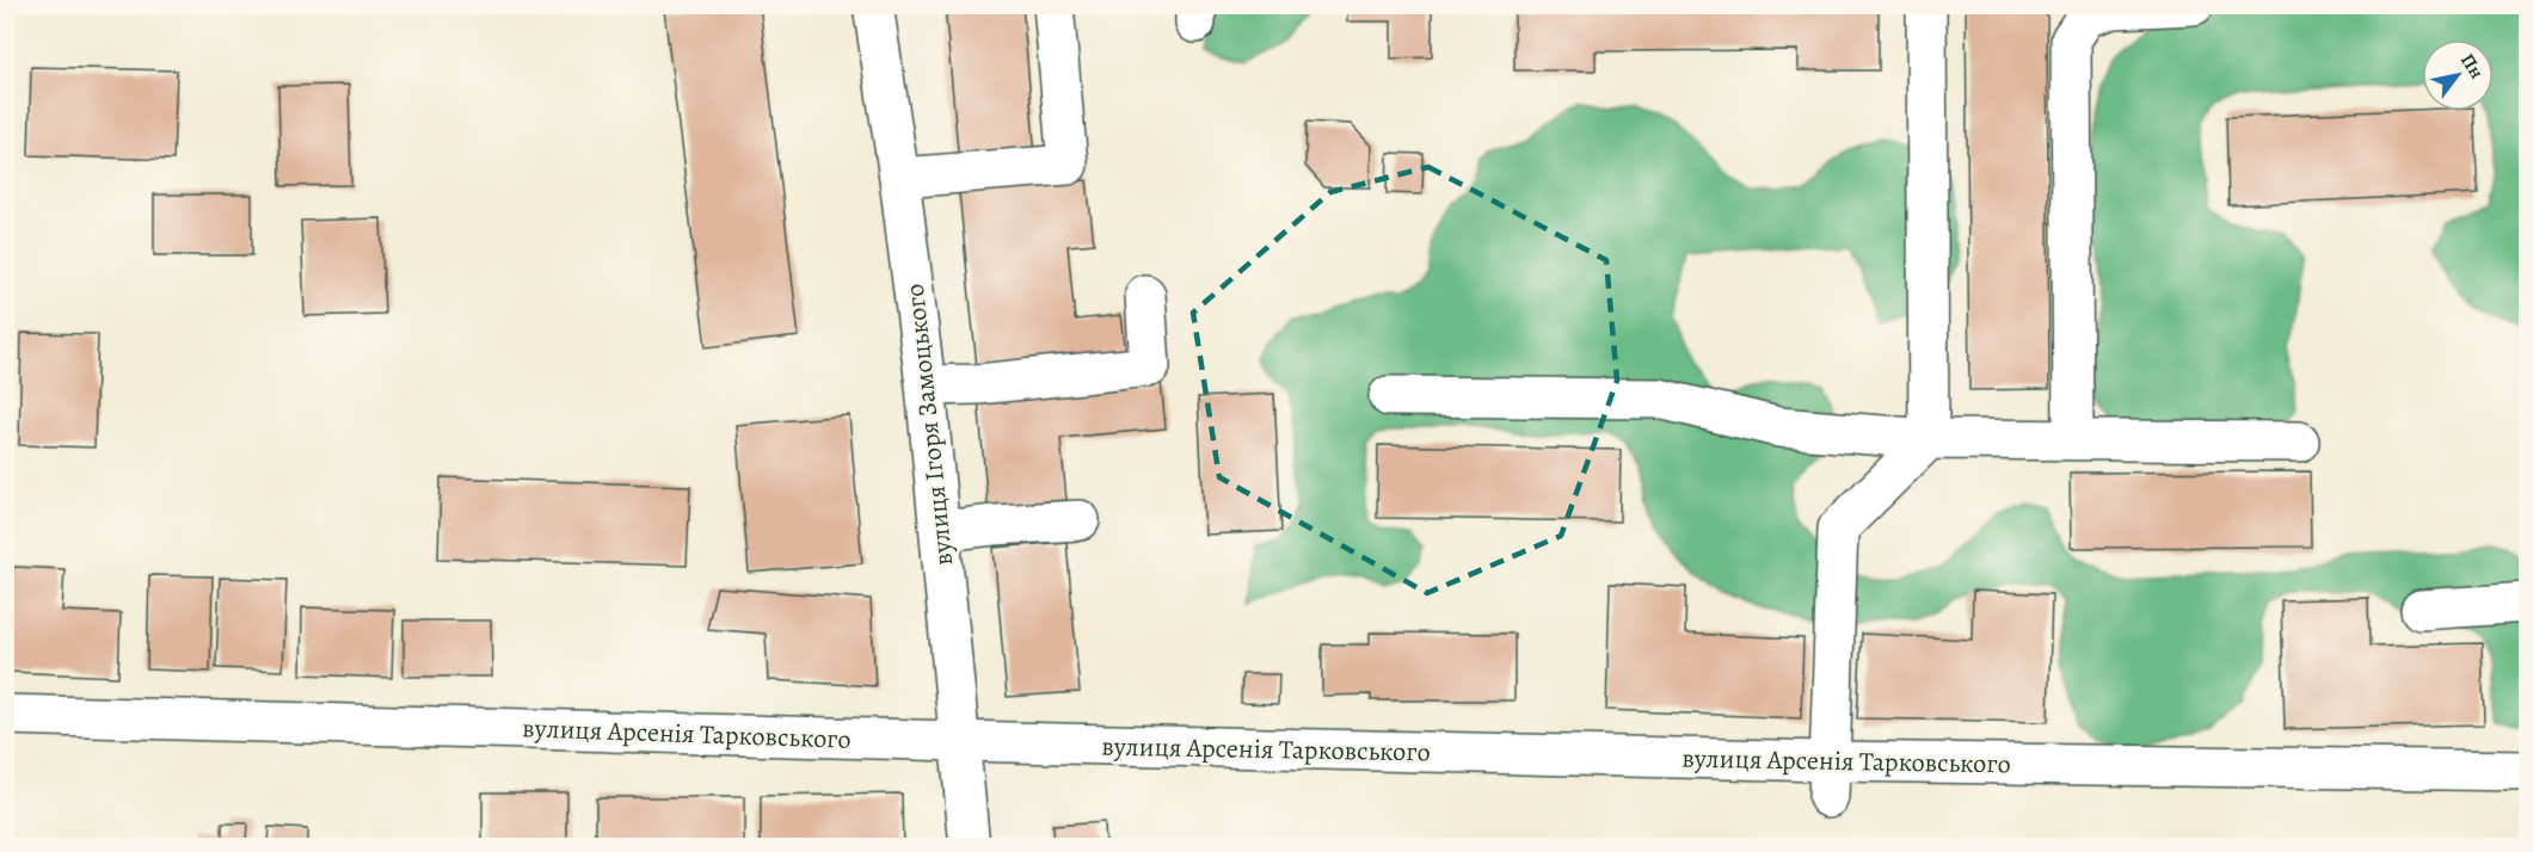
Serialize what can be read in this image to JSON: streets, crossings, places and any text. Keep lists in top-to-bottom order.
{
  "streets": {
    "street": ["вулиця Ігоря Замоцького", "вулиця Арсенія Тарковського"]
  },
  "crossings": [
    ["вулиця Ігоря Замоцького", "вулиця Арсенія Тарковського"]
  ],
  "north": "top right"
}
